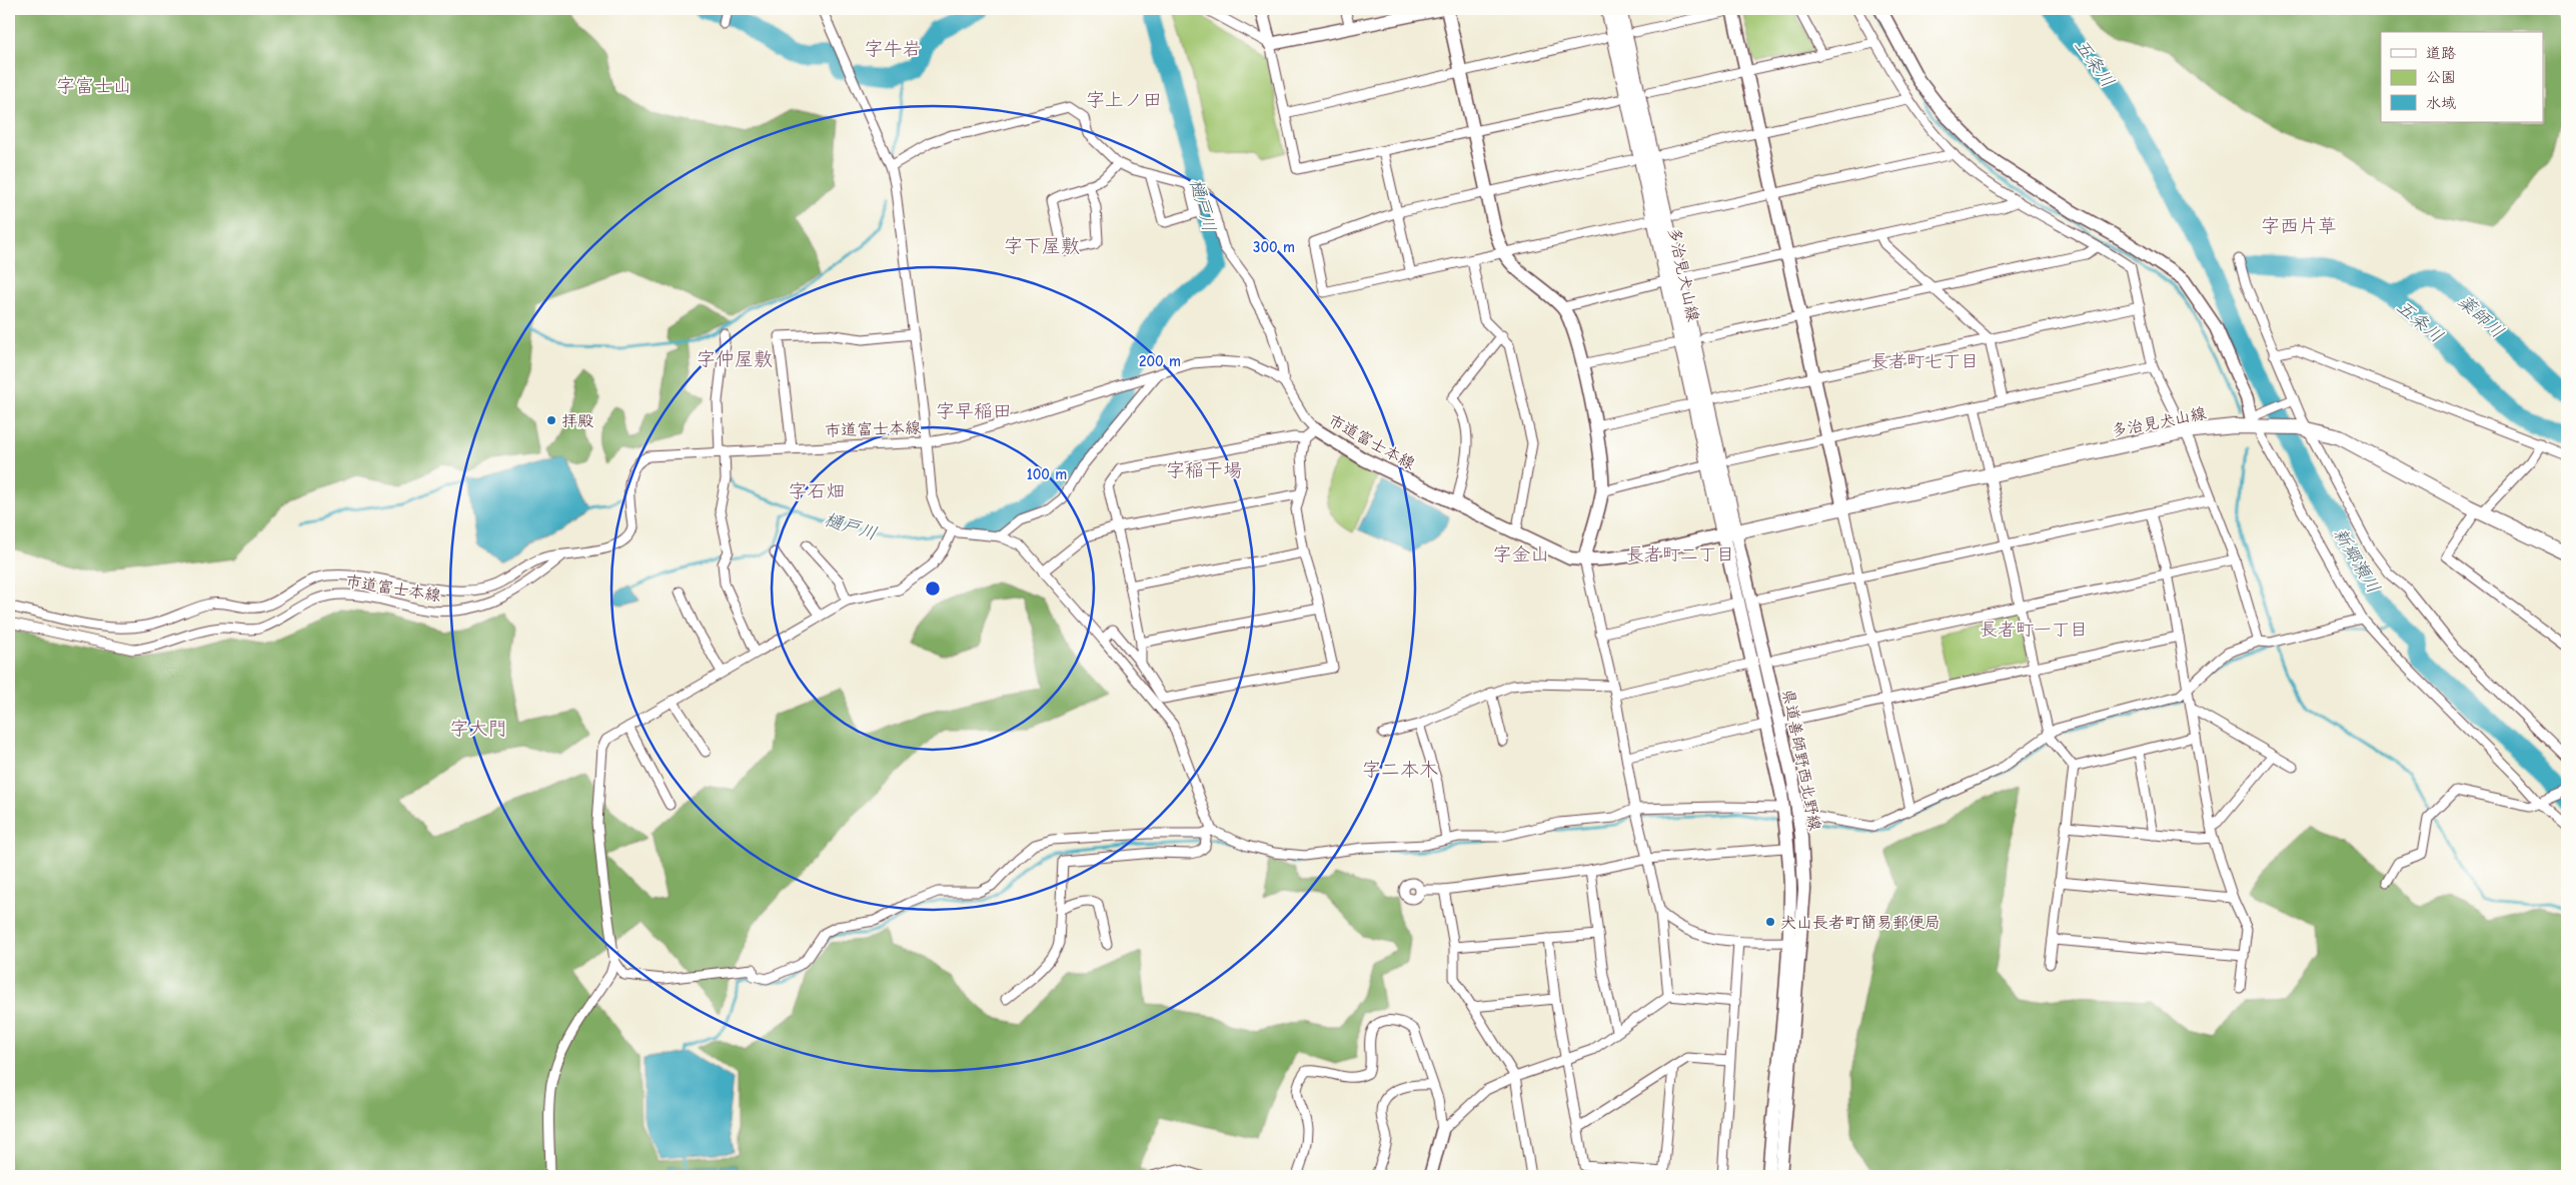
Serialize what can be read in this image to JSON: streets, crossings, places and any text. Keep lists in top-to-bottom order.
{
  "streets": {
    "main road": ["多治見犬山線"],
    "street": ["市道富士本線", "県道善師野西北野線"]
  },
  "crossings": [
    ["多治見犬山線", "市道富士本線"],
    ["多治見犬山線", "県道善師野西北野線"],
    ["市道富士本線", "県道善師野西北野線"]
  ],
  "districts": [
    "字牛岩",
    "字富士山",
    "字上ノ田",
    "字西片草",
    "字下屋敷",
    "字仲屋敷",
    "長者町七丁目",
    "字早稲田",
    "字稲干場",
    "字石畑",
    "字金山",
    "長者町二丁目",
    "長者町一丁目",
    "字大門",
    "字二本木"
  ],
  "water": [
    "五条川",
    "樋戸川",
    "薬師川",
    "新郷瀬川"
  ],
  "places": ["拝殿", "犬山長者町簡易郵便局"],
  "legend": ["道路", "公園", "水域"],
  "rings": ["300 m", "200 m", "100 m"]
}
